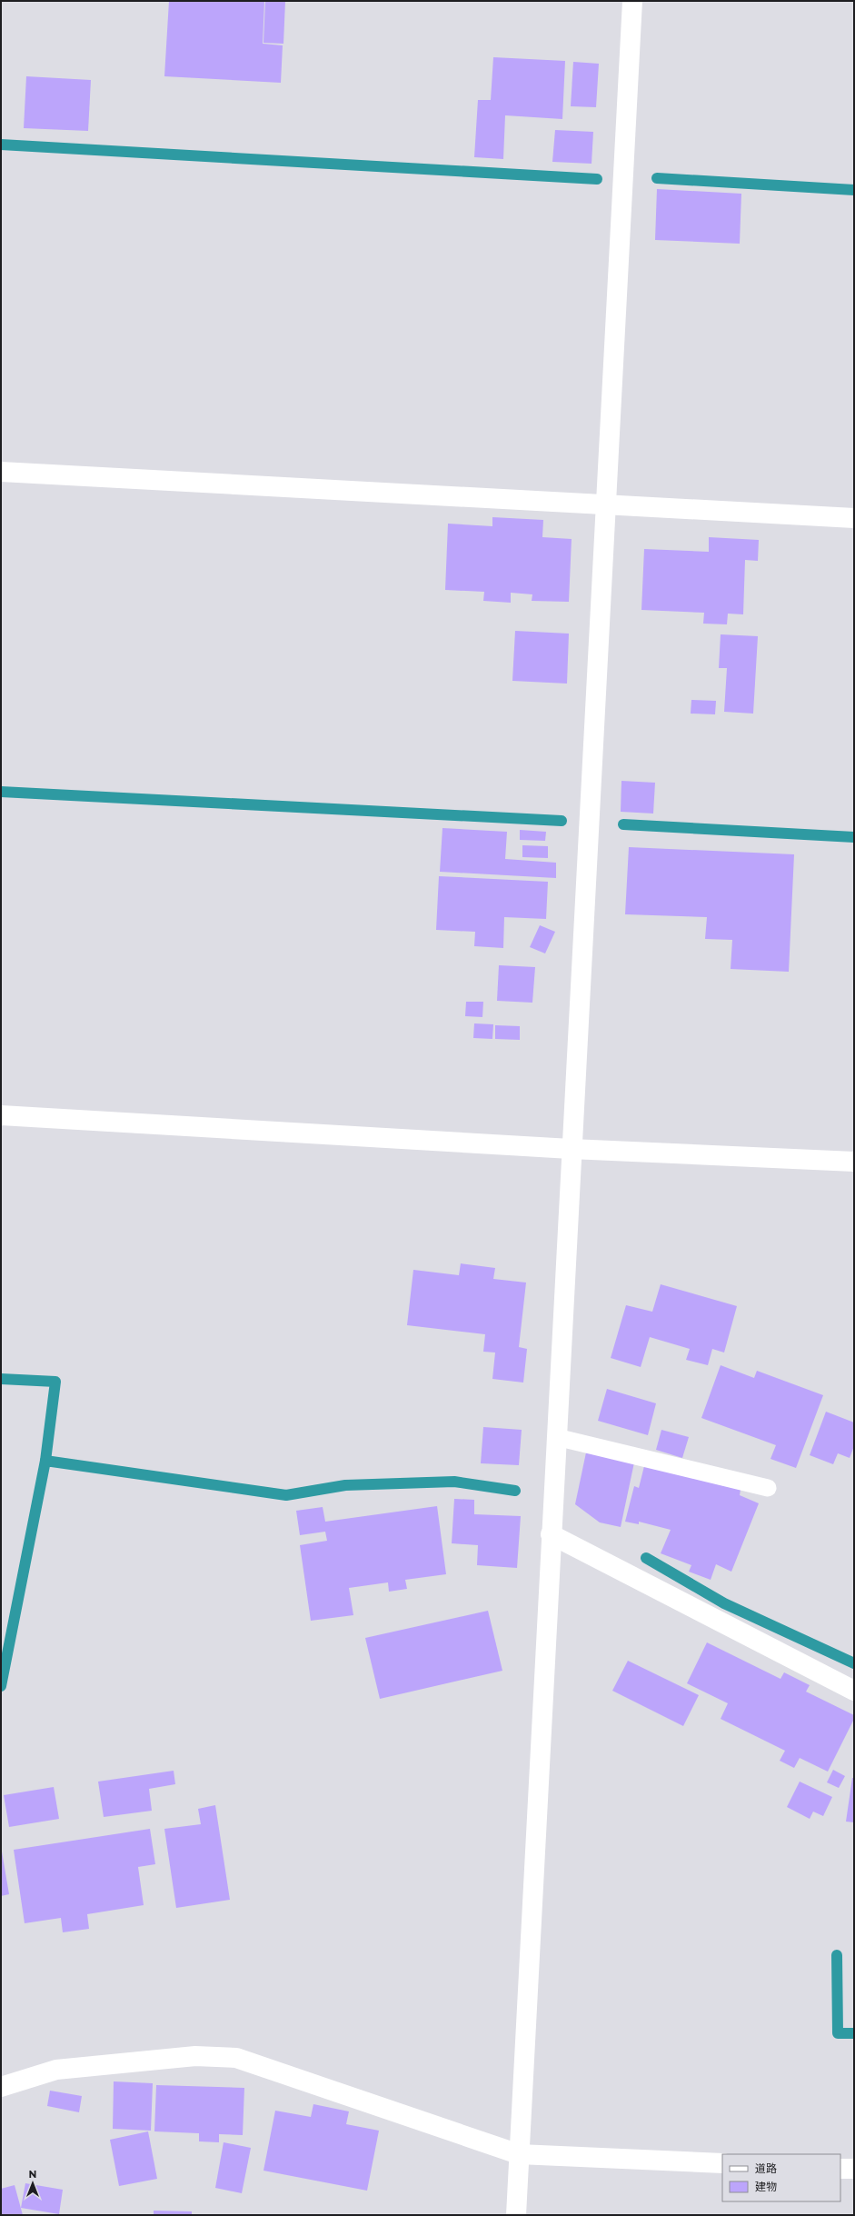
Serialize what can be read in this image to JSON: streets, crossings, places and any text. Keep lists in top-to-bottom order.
{
  "legend": ["道路", "建物"],
  "north": "top"
}
